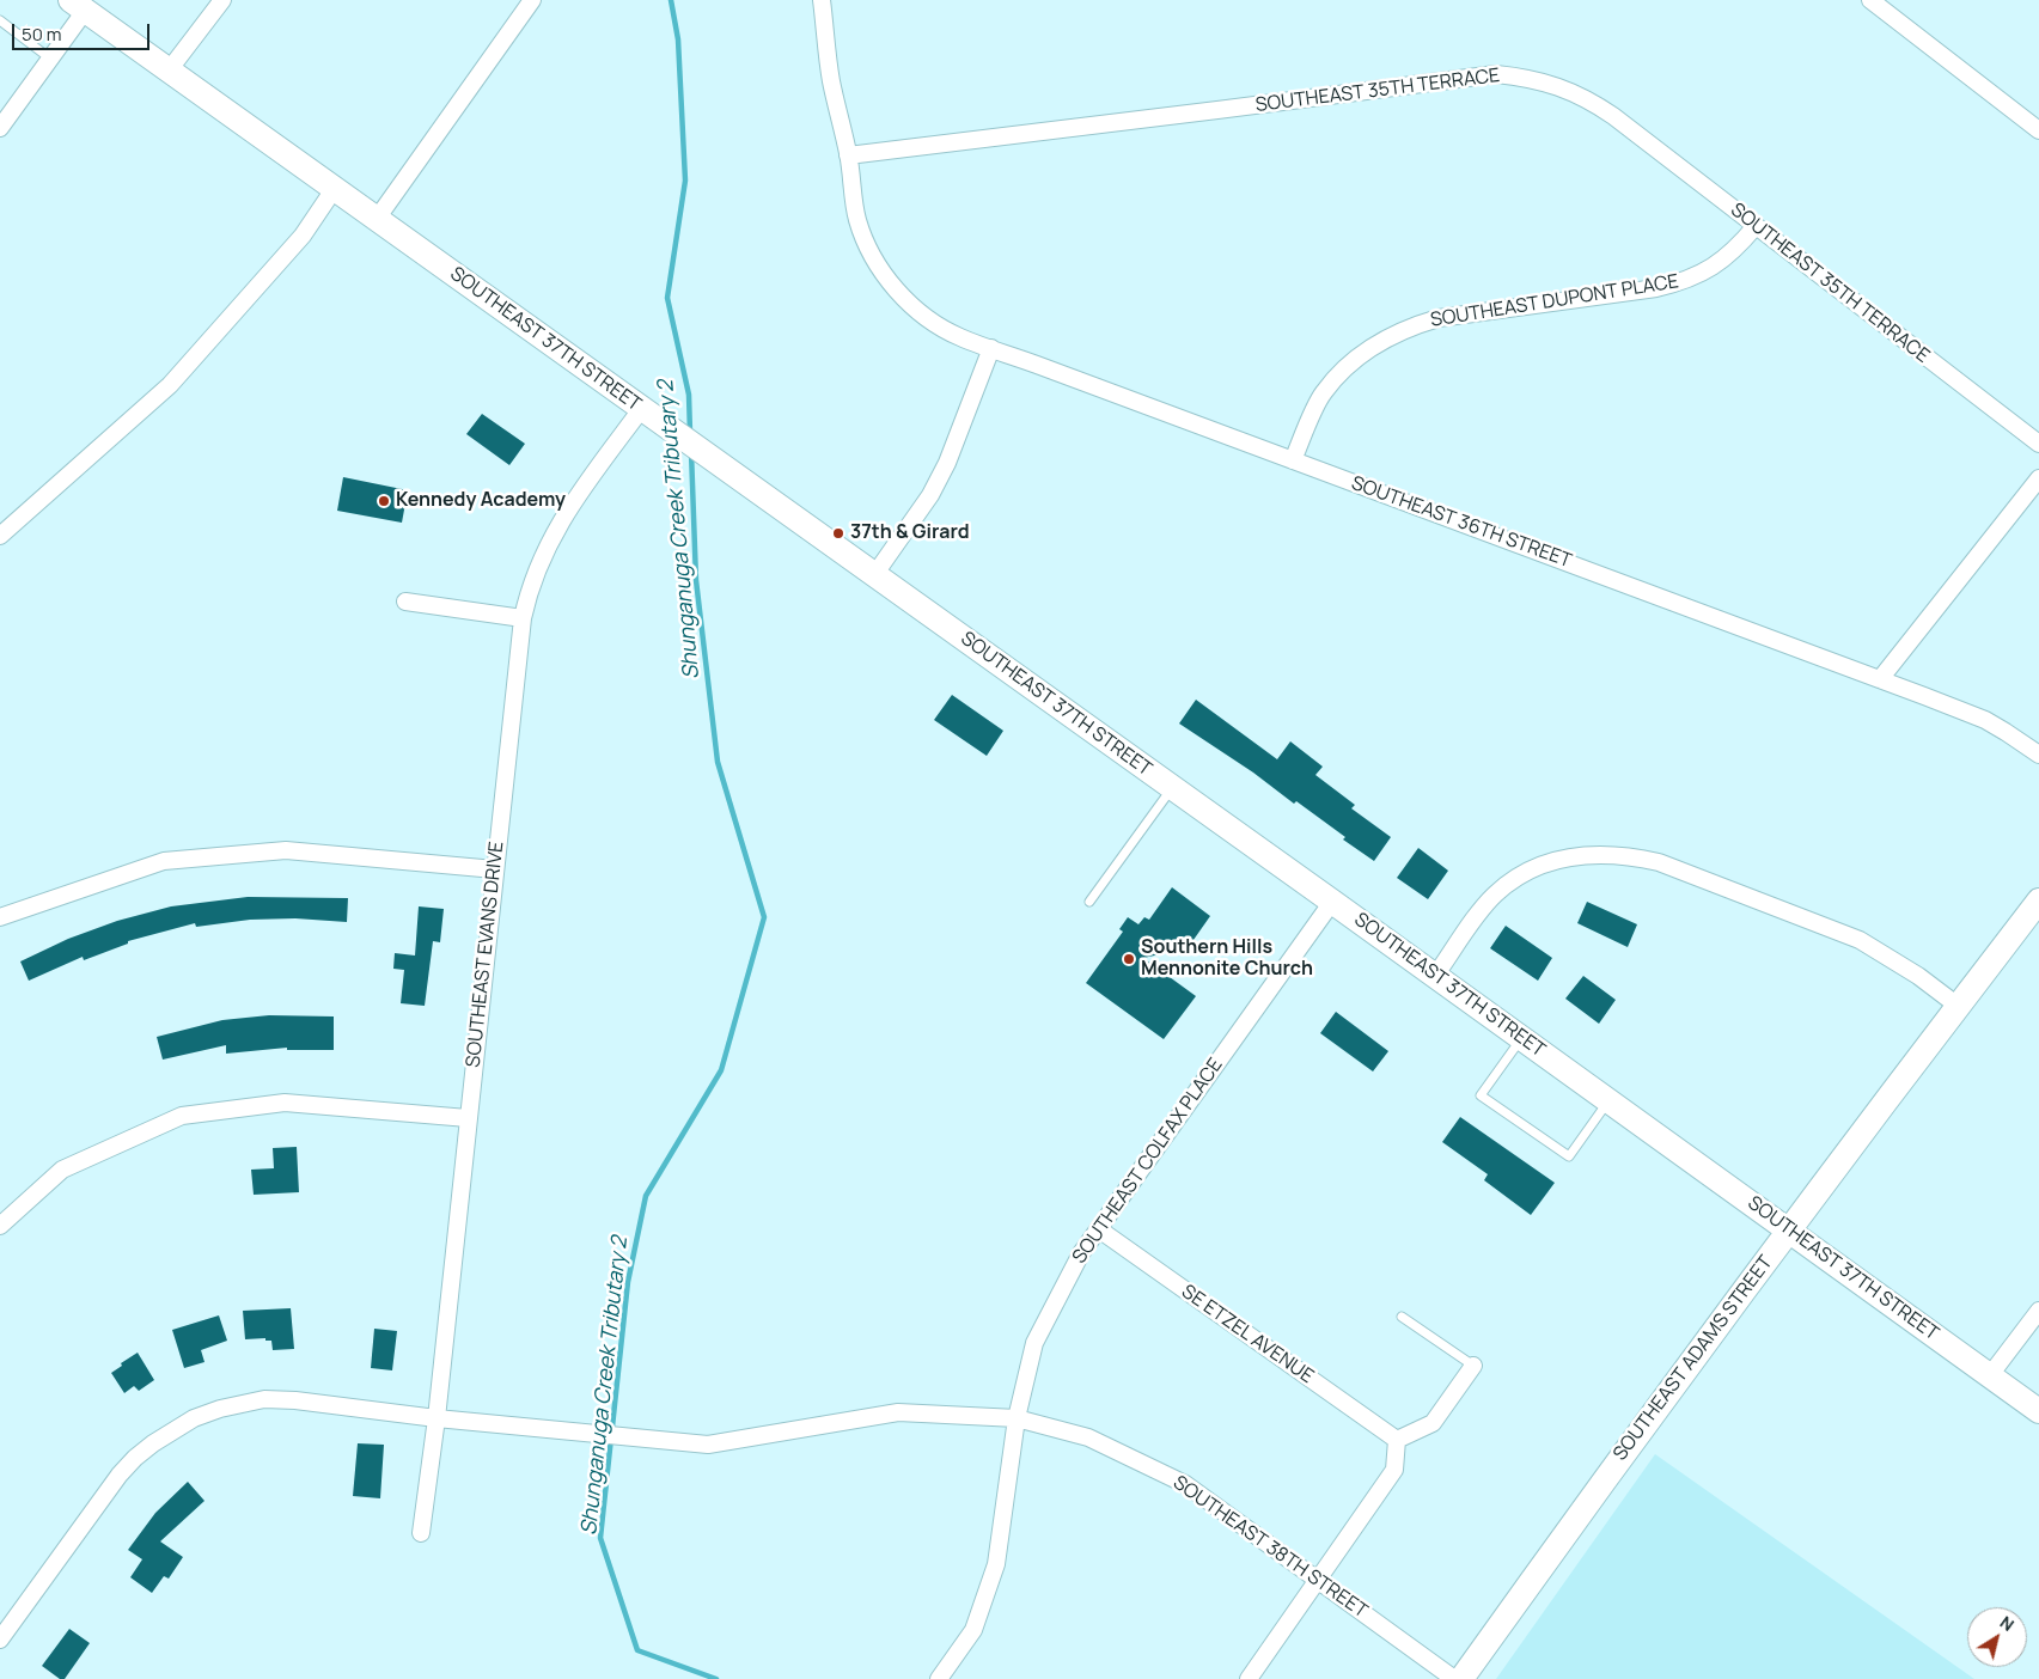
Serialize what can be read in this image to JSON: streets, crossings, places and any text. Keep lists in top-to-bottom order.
{
  "streets": {
    "main road": ["SOUTHEAST 37TH STREET", "SOUTHEAST ADAMS STREET"],
    "street": [
      "SOUTHEAST 35TH TERRACE",
      "SOUTHEAST DUPONT PLACE",
      "SOUTHEAST 36TH STREET",
      "SOUTHEAST EVANS DRIVE",
      "SOUTHEAST COLFAX PLACE",
      "SE ETZEL AVENUE",
      "SOUTHEAST 38TH STREET"
    ]
  },
  "crossings": [
    ["SOUTHEAST 35TH TERRACE", "SOUTHEAST DUPONT PLACE"],
    ["SOUTHEAST 35TH TERRACE", "SOUTHEAST 36TH STREET"],
    ["SOUTHEAST DUPONT PLACE", "SOUTHEAST 36TH STREET"],
    ["SOUTHEAST 37TH STREET", "SOUTHEAST EVANS DRIVE"],
    ["SOUTHEAST 37TH STREET", "SOUTHEAST COLFAX PLACE"],
    ["SOUTHEAST 37TH STREET", "SOUTHEAST ADAMS STREET"],
    ["SOUTHEAST EVANS DRIVE", "SOUTHEAST 38TH STREET"],
    ["SOUTHEAST COLFAX PLACE", "SE ETZEL AVENUE"],
    ["SOUTHEAST COLFAX PLACE", "SOUTHEAST 38TH STREET"]
  ],
  "water": ["Shunganuga Creek Tributary 2"],
  "places": ["Kennedy Academy", "37th & Girard", "Southern Hills Mennonite Church"],
  "scale_bar": "50 m",
  "north": "top right"
}
